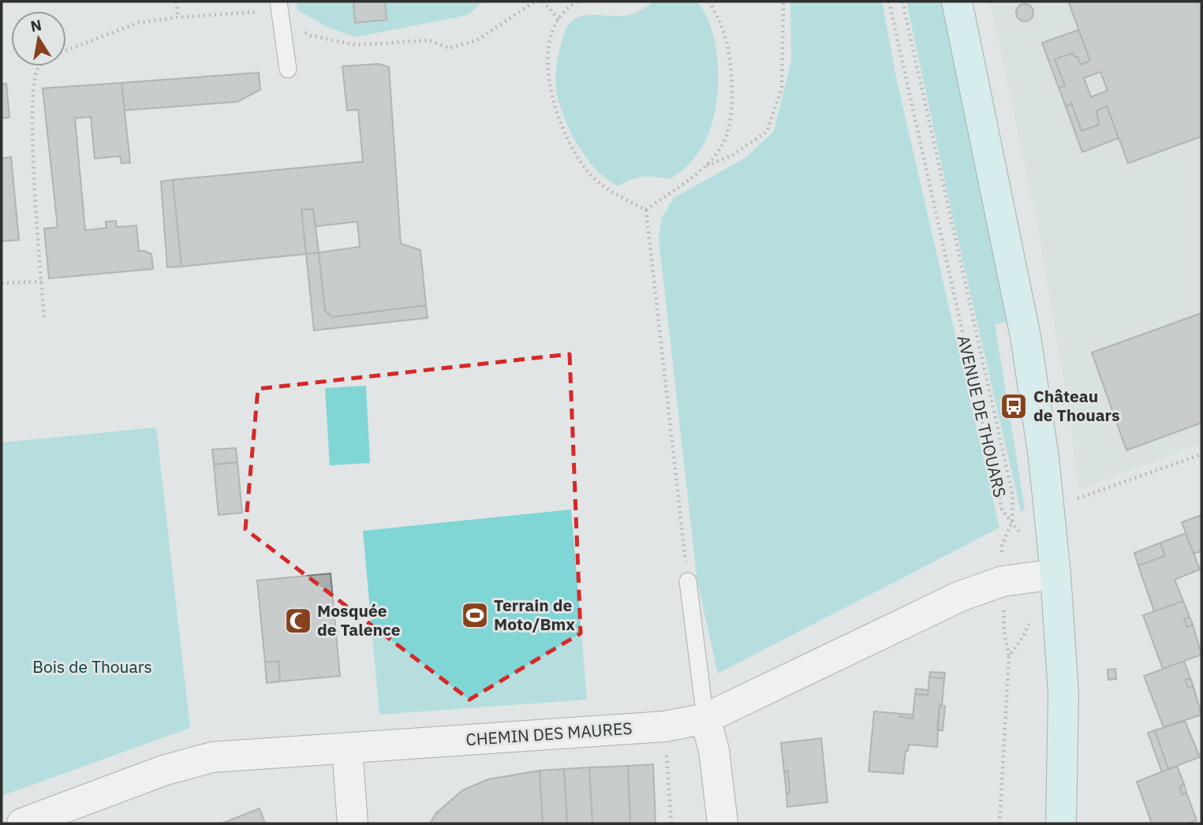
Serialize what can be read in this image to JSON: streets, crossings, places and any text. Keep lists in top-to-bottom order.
{
  "streets": {
    "street": ["CHEMIN DES MAURES"],
    "path": ["AVENUE DE THOUARS"]
  },
  "crossings": [
    ["AVENUE DE THOUARS", "CHEMIN DES MAURES"]
  ],
  "parks": ["Bois de Thouars"],
  "places": {
    "bus stop": ["Château de Thouars"],
    "sports": ["Terrain de Moto/Bmx"],
    "mosque": ["Mosquée de Talence"]
  },
  "north": "top"
}
